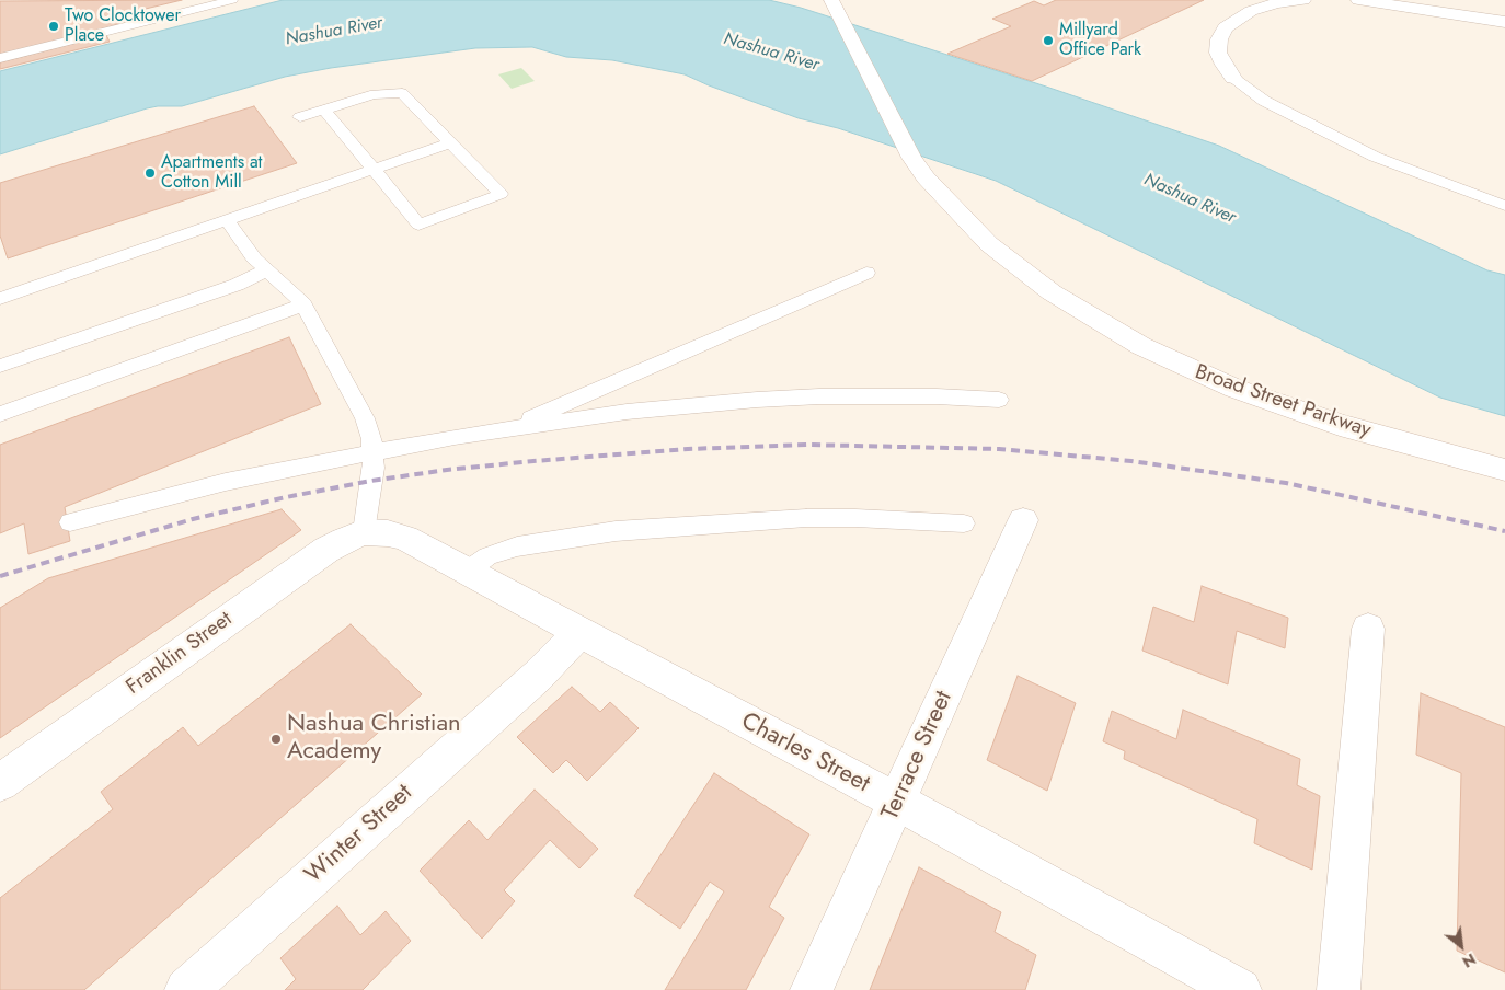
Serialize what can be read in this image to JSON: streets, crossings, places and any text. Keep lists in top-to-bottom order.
{
  "streets": {
    "street": [
      "Broad Street Parkway",
      "Franklin Street",
      "Charles Street",
      "Terrace Street",
      "Winter Street"
    ]
  },
  "crossings": [
    ["Franklin Street", "Charles Street"],
    ["Charles Street", "Terrace Street"],
    ["Charles Street", "Winter Street"]
  ],
  "water": ["Nashua River"],
  "places": [
    "Two Clocktower Place",
    "Millyard Office Park",
    "Apartments at Cotton Mill",
    "Nashua Christian Academy"
  ],
  "north": "bottom right"
}
